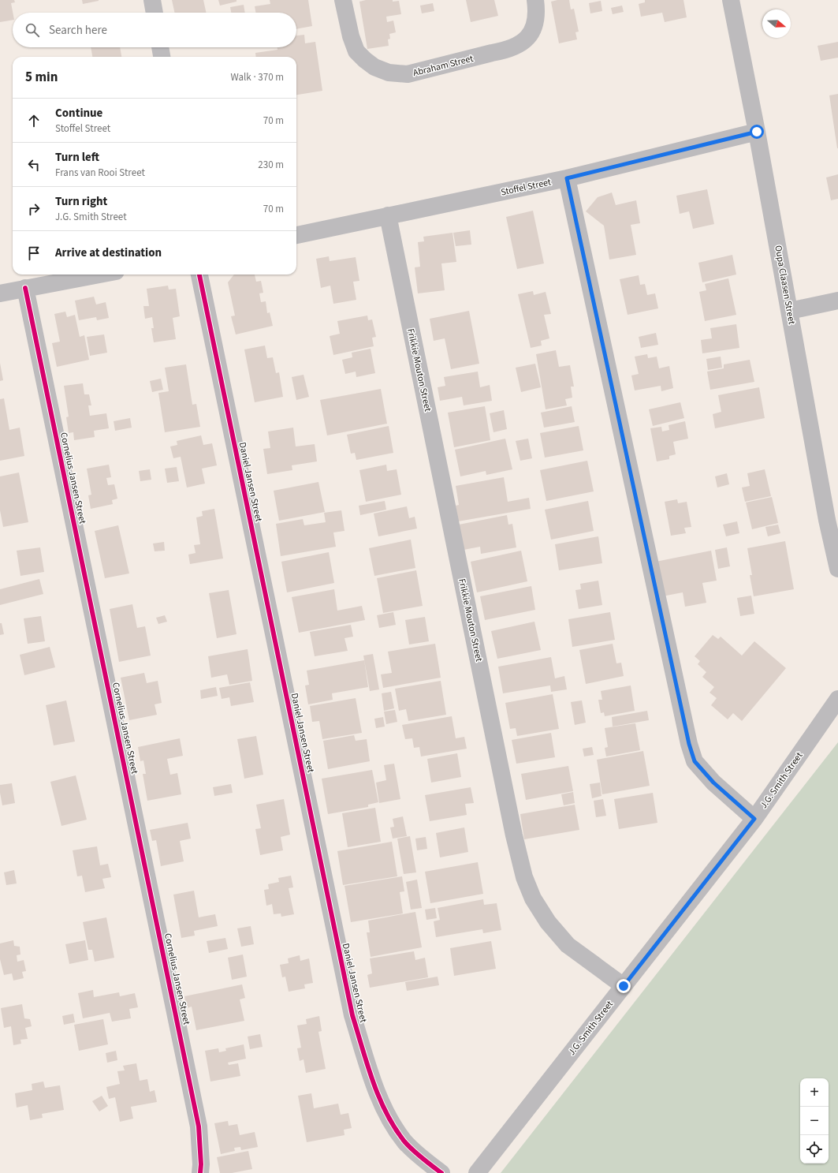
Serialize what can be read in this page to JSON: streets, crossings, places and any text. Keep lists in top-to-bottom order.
{
  "streets": {
    "street": [
      "Abraham Street",
      "Stoffel Street",
      "Oupa Claasen Street",
      "Frikkie Mouton Street",
      "Cornelius Jansen Street",
      "Daniel Jansen Street",
      "J.G. Smith Street"
    ]
  },
  "crossings": [
    ["Stoffel Street", "Oupa Claasen Street"],
    ["Stoffel Street", "Frikkie Mouton Street"],
    ["Frikkie Mouton Street", "J.G. Smith Street"]
  ],
  "north": "right",
  "page": {
    "search": "Search here",
    "heading": ["5 min", "Walk · 370 m"],
    "list": [
      ["Continue", "Stoffel Street", "70 m"],
      ["Turn left", "Frans van Rooi Street", "230 m"],
      ["Turn right", "J.G. Smith Street", "70 m"],
      "Arrive at destination"
    ],
    "map_buttons": ["+", "−"]
  }
}
